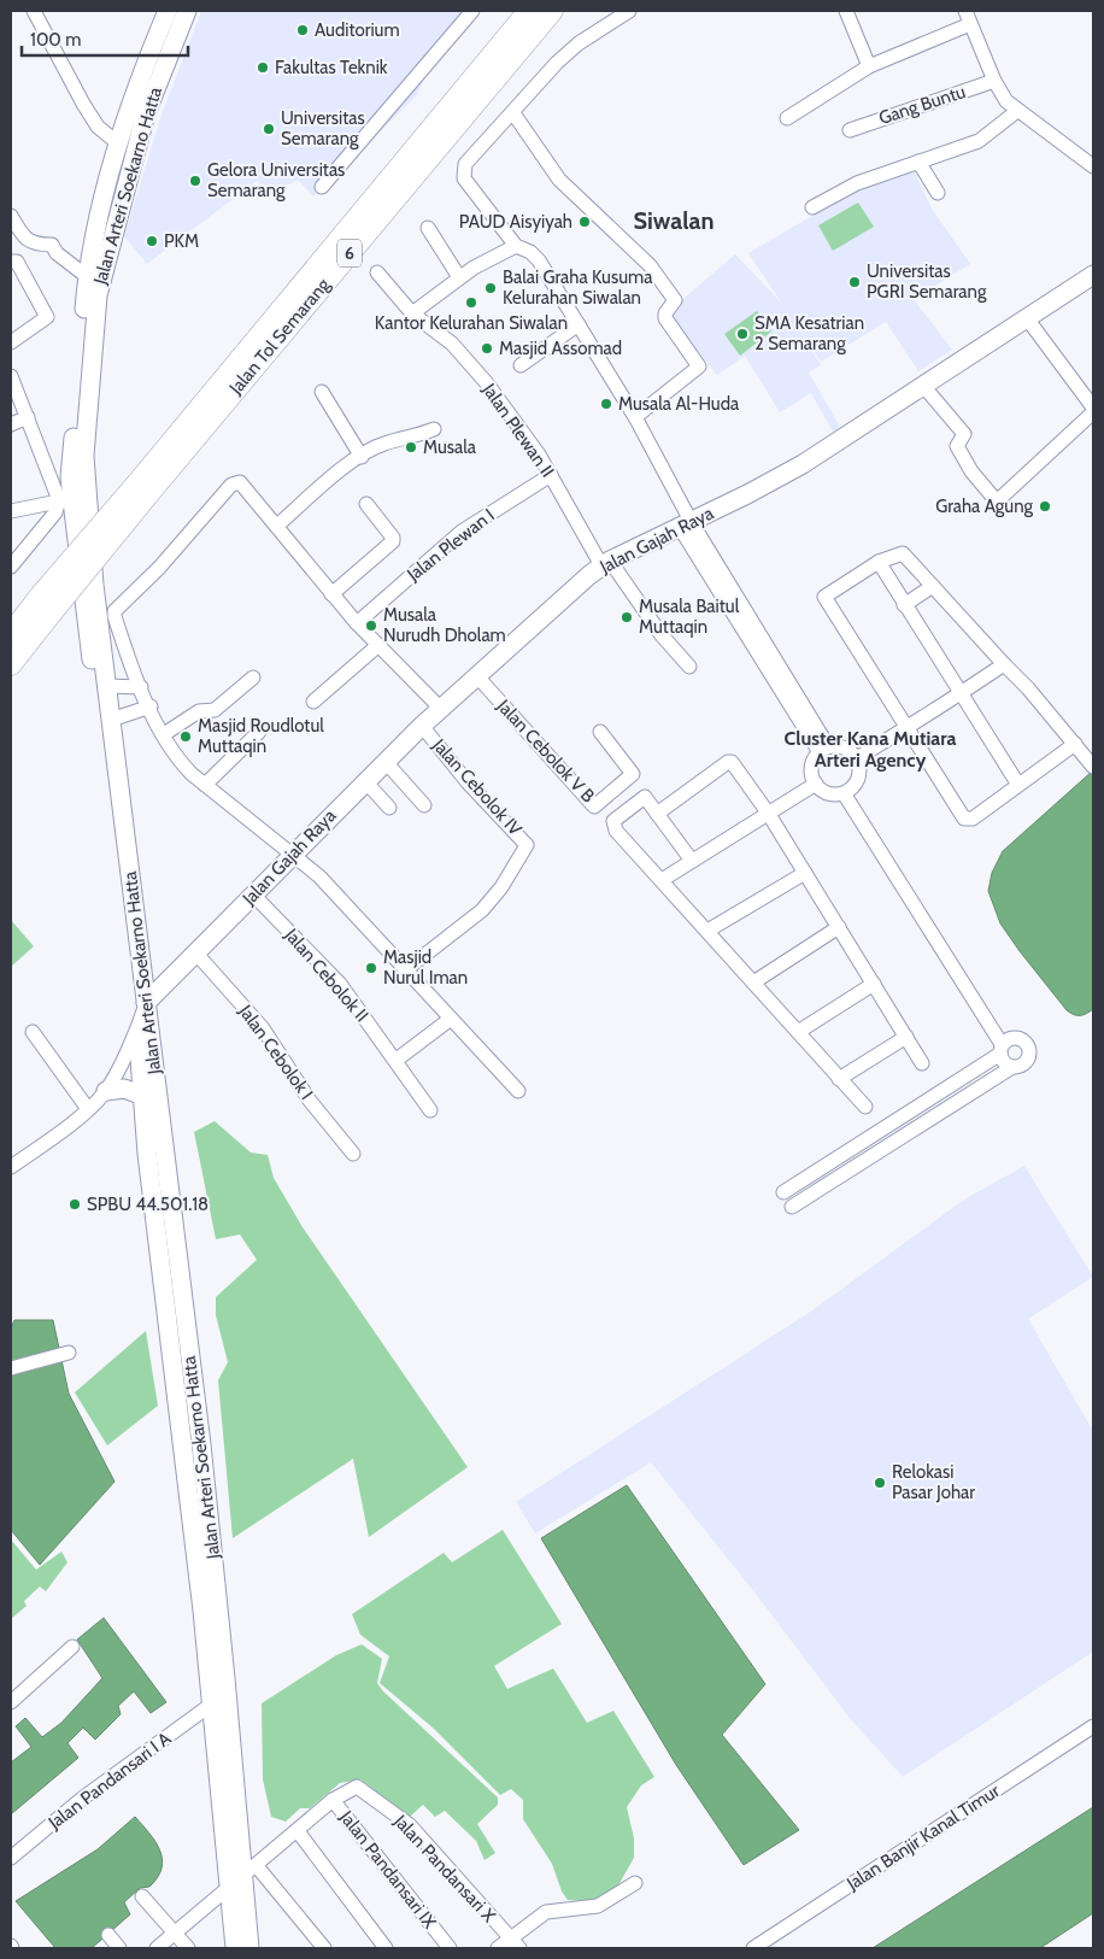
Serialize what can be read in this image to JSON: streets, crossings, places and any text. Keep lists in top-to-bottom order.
{
  "streets": {
    "highway": ["6", "Jalan Tol Semarang"],
    "main road": ["Jalan Arteri Soekarno Hatta", "Jalan Gajah Raya"],
    "street": [
      "Gang Buntu",
      "Jalan Plewan II",
      "Jalan Plewan I",
      "Jalan Cebolok V B",
      "Jalan Cebolok IV",
      "Jalan Cebolok II",
      "Jalan Cebolok I",
      "Jalan Pandansari I A",
      "Jalan Banjir Kanal Timur",
      "Jalan Pandansari X",
      "Jalan Pandansari IX"
    ]
  },
  "crossings": [
    ["Jalan Arteri Soekarno Hatta", "Jalan Gajah Raya"],
    ["Jalan Arteri Soekarno Hatta", "Jalan Pandansari I A"],
    ["Jalan Arteri Soekarno Hatta", "Jalan Pandansari IX"],
    ["Jalan Plewan II", "Jalan Gajah Raya"],
    ["Jalan Plewan II", "Jalan Plewan I"],
    ["Jalan Gajah Raya", "Jalan Cebolok V B"],
    ["Jalan Gajah Raya", "Jalan Cebolok IV"],
    ["Jalan Gajah Raya", "Jalan Cebolok II"],
    ["Jalan Gajah Raya", "Jalan Cebolok I"],
    ["Jalan Pandansari X", "Jalan Pandansari IX"]
  ],
  "districts": ["Siwalan", "Cluster Kana Mutiara Arteri Agency"],
  "places": [
    "Auditorium",
    "Fakultas Teknik",
    "Universitas Semarang",
    "Gelora Universitas Semarang",
    "PAUD Aisyiyah",
    "PKM",
    "Universitas PGRI Semarang",
    "Balai Graha Kusuma Kelurahan Siwalan",
    "Kantor Kelurahan Siwalan",
    "SMA Kesatrian 2 Semarang",
    "Masjid Assomad",
    "Musala Al-Huda",
    "Musala",
    "Graha Agung",
    "Musala Baitul Muttaqin",
    "Musala Nurudh Dholam",
    "Masjid Roudlotul Muttaqin",
    "Masjid Nurul Iman",
    "SPBU 44.501.18",
    "Relokasi Pasar Johar"
  ],
  "scale_bar": "100 m"
}
